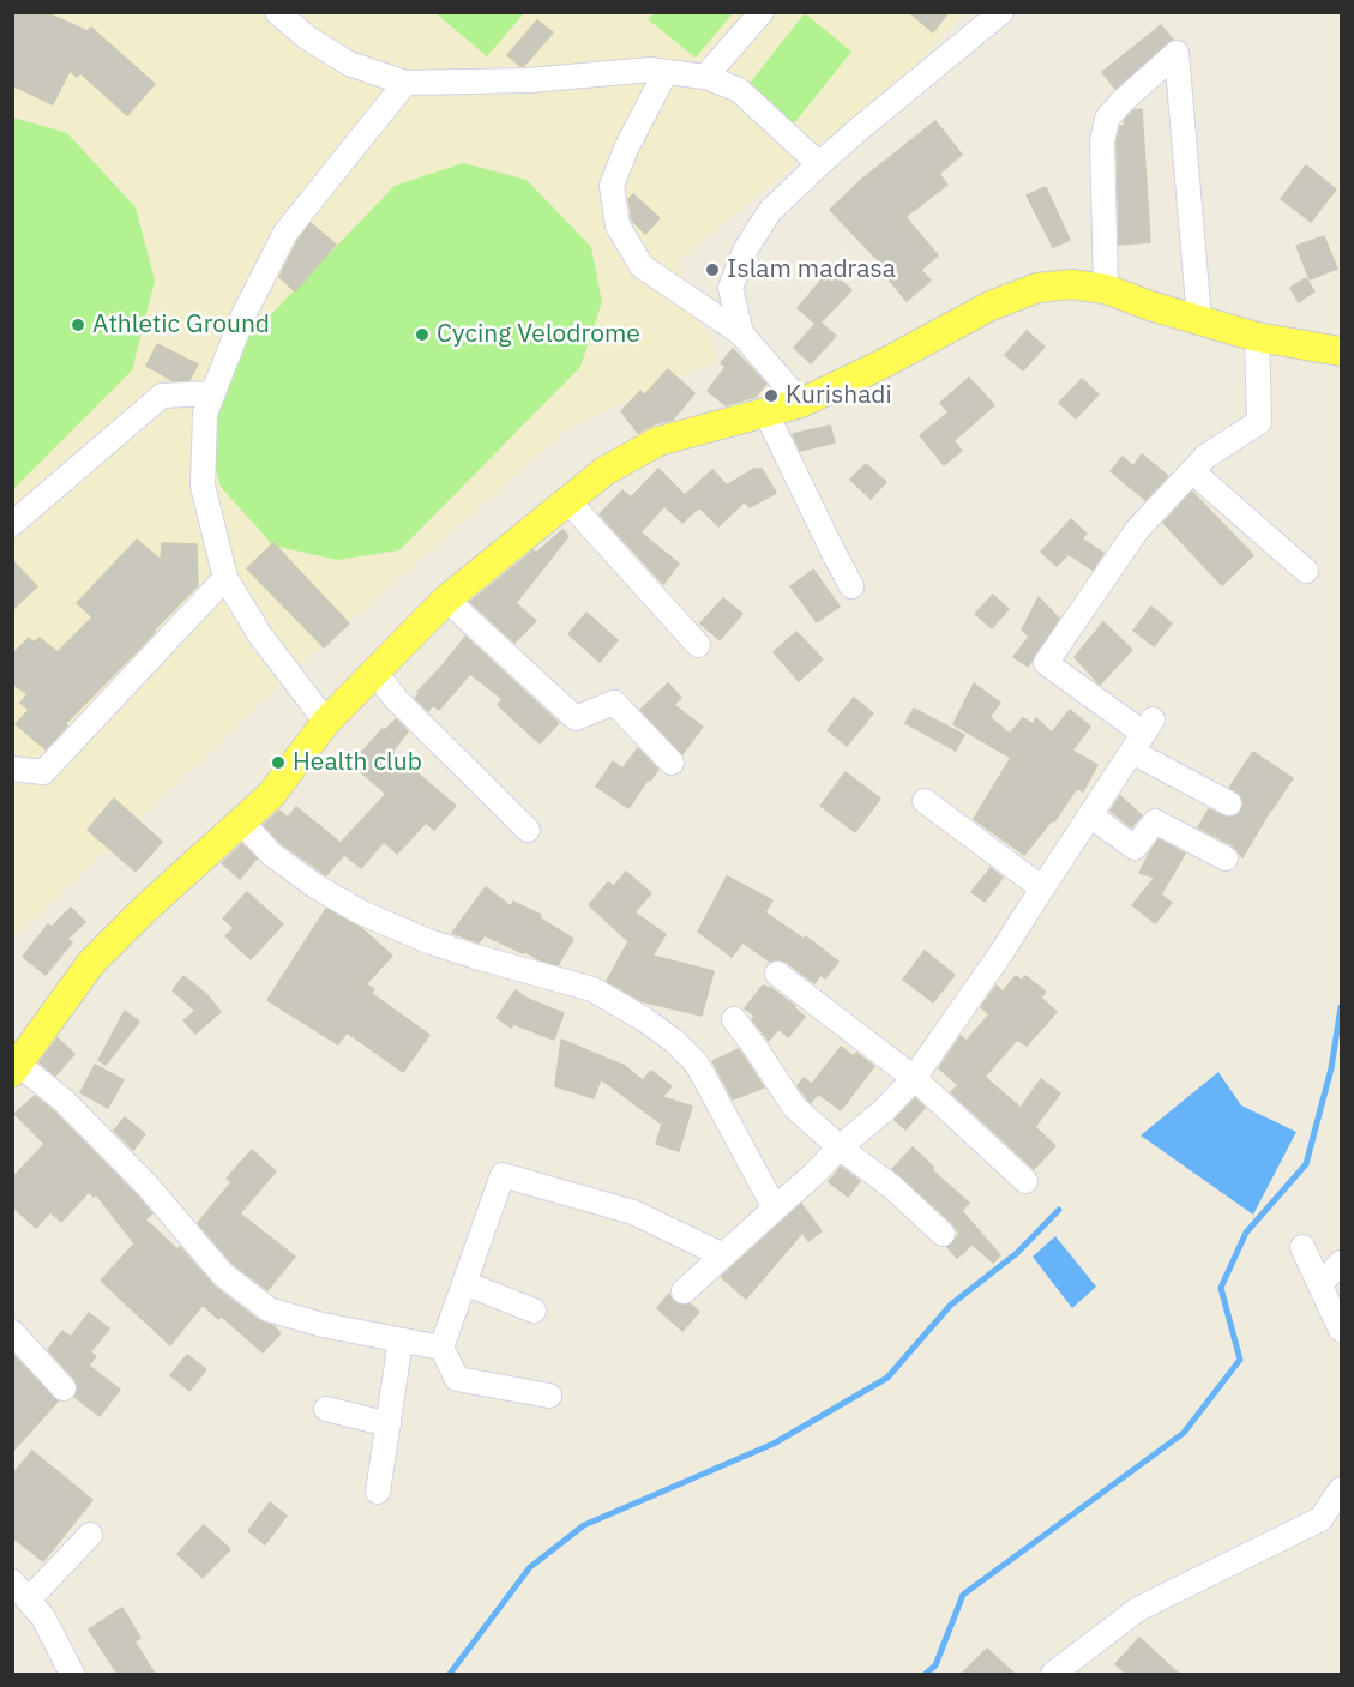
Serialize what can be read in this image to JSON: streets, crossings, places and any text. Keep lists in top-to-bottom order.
{
  "places": [
    "Islam madrasa",
    "Athletic Ground",
    "Cycing Velodrome",
    "Kurishadi",
    "Health club"
  ]
}
